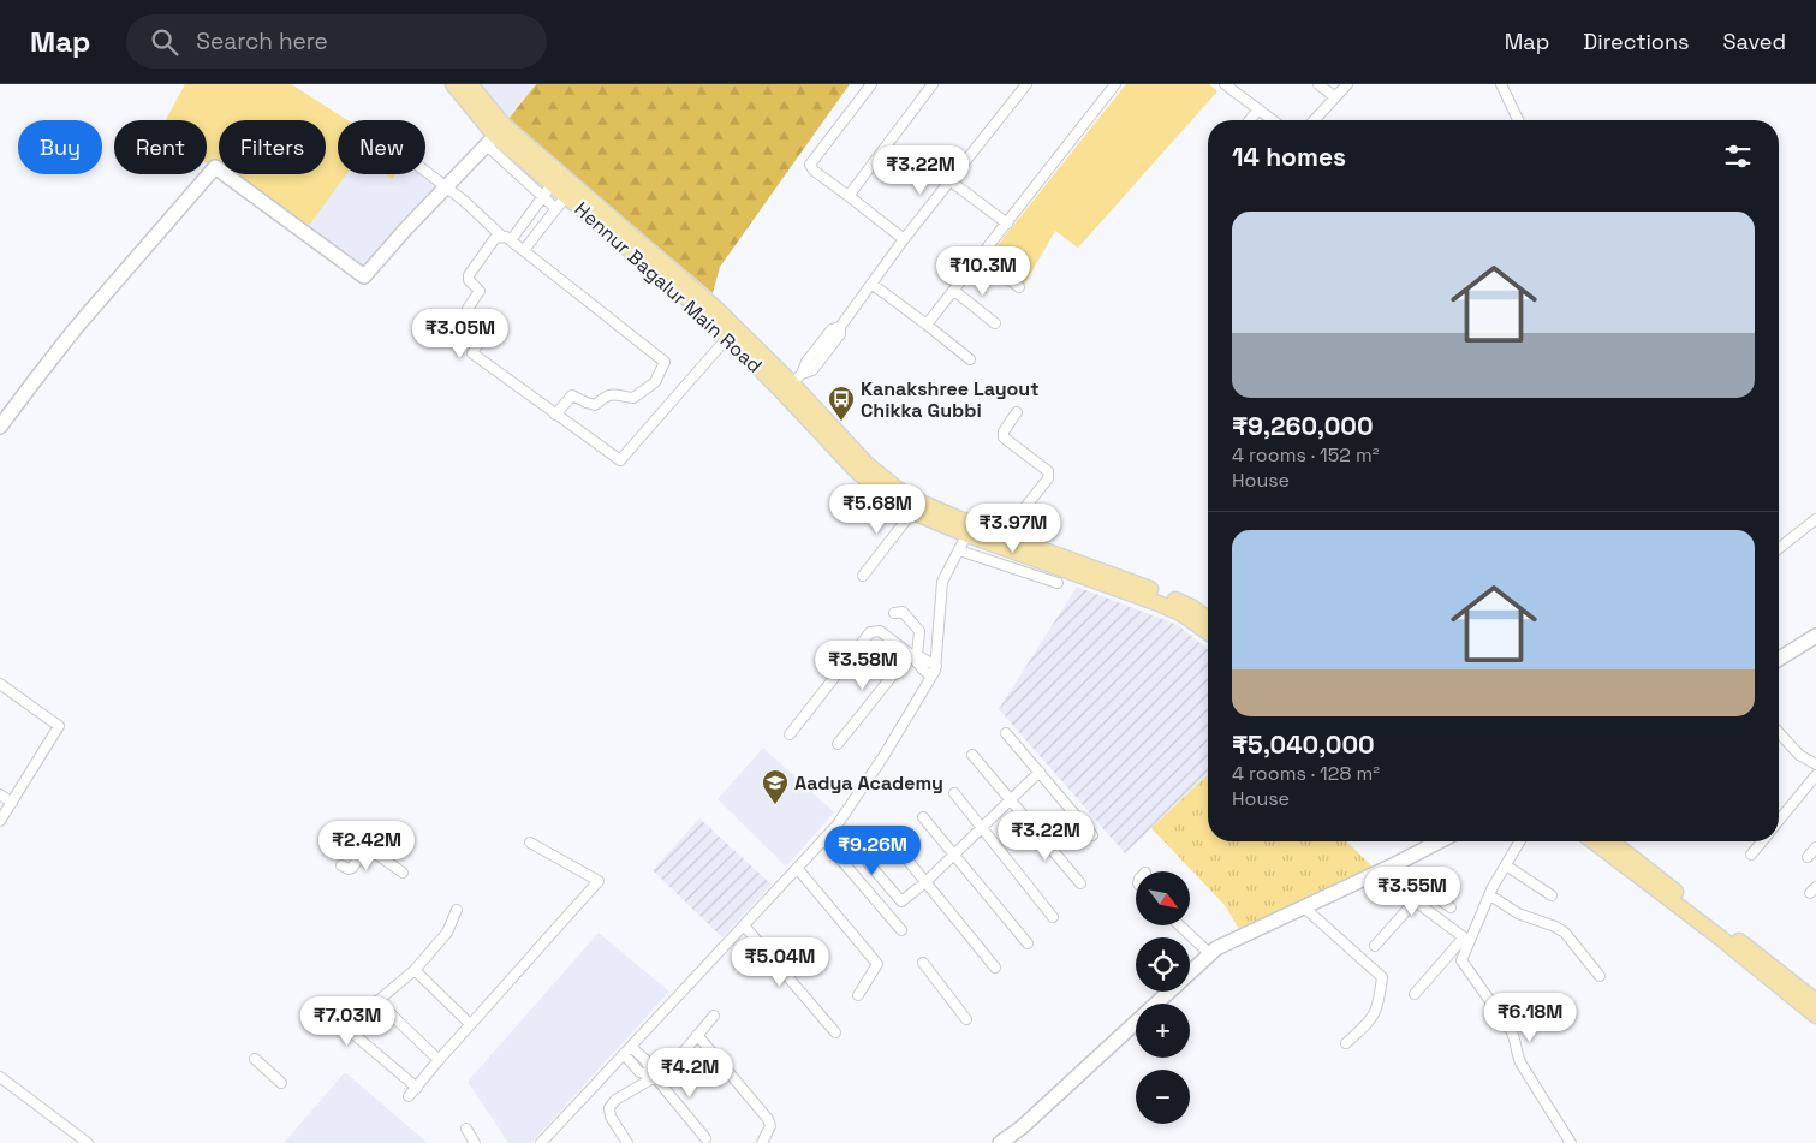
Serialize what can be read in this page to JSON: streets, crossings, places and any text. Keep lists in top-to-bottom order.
{
  "streets": {
    "main road": ["Hennur Bagalur Main Road"]
  },
  "places": {
    "bus stop": ["Kanakshree Layout Chikka Gubbi"],
    "school or university": ["Aadya Academy"]
  },
  "north": "bottom right",
  "page": {
    "header": "Map",
    "search": "Search here",
    "nav": ["Map", "Directions", "Saved"],
    "chip": [
      "Buy",
      "Rent",
      "Filters",
      "New"
    ],
    "heading": "14 homes",
    "price": [
      "₹3.22M",
      "₹10.3M",
      "₹3.05M",
      "₹5.68M",
      "₹3.97M",
      "₹3.58M",
      "₹3.22M",
      "₹2.42M",
      "₹9.26M",
      "₹3.55M",
      "₹5.04M",
      "₹6.18M",
      "₹7.03M",
      "₹4.2M"
    ],
    "list": [
      {
        "name": "₹9,260,000",
        "note": "4 rooms · 152 m² · House"
      },
      {
        "name": "₹5,040,000",
        "note": "4 rooms · 128 m² · House"
      }
    ],
    "map_buttons": ["+", "−"]
  }
}
